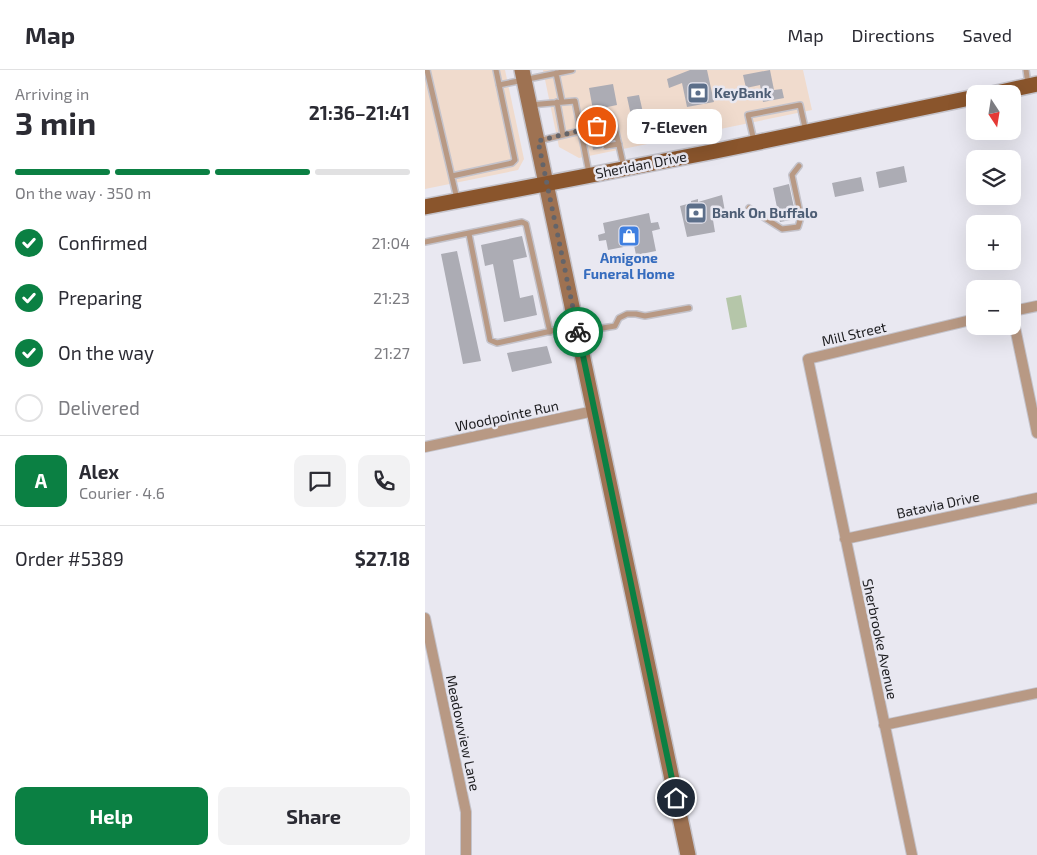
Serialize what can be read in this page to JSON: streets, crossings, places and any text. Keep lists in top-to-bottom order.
{
  "streets": {
    "main road": ["Sheridan Drive"],
    "street": [
      "Mill Street",
      "Woodpointe Run",
      "Batavia Drive",
      "Sherbrooke Avenue",
      "Meadowview Lane"
    ]
  },
  "crossings": [
    ["Mill Street", "Sherbrooke Avenue"],
    ["Batavia Drive", "Sherbrooke Avenue"]
  ],
  "places": {
    "bank": ["KeyBank", "Bank On Buffalo"],
    "other": ["7-Eleven"],
    "shop": ["Amigone Funeral Home"]
  },
  "north": "bottom",
  "page": {
    "header": "Map",
    "nav": ["Map", "Directions", "Saved"],
    "heading": ["3 min", "Arriving in", "21:36–21:41"],
    "panel": [
      "Alex",
      "Courier · 4.6",
      "Order #5389",
      "$27.18"
    ],
    "map_buttons": ["+", "−"],
    "bubble": "7-Eleven",
    "bar": "On the way · 350 m",
    "list": [
      ["Confirmed", "21:04"],
      ["Preparing", "21:23"],
      ["On the way", "21:27"],
      "Delivered"
    ],
    "round": "A",
    "buttons": ["Help", "Share"]
  }
}
